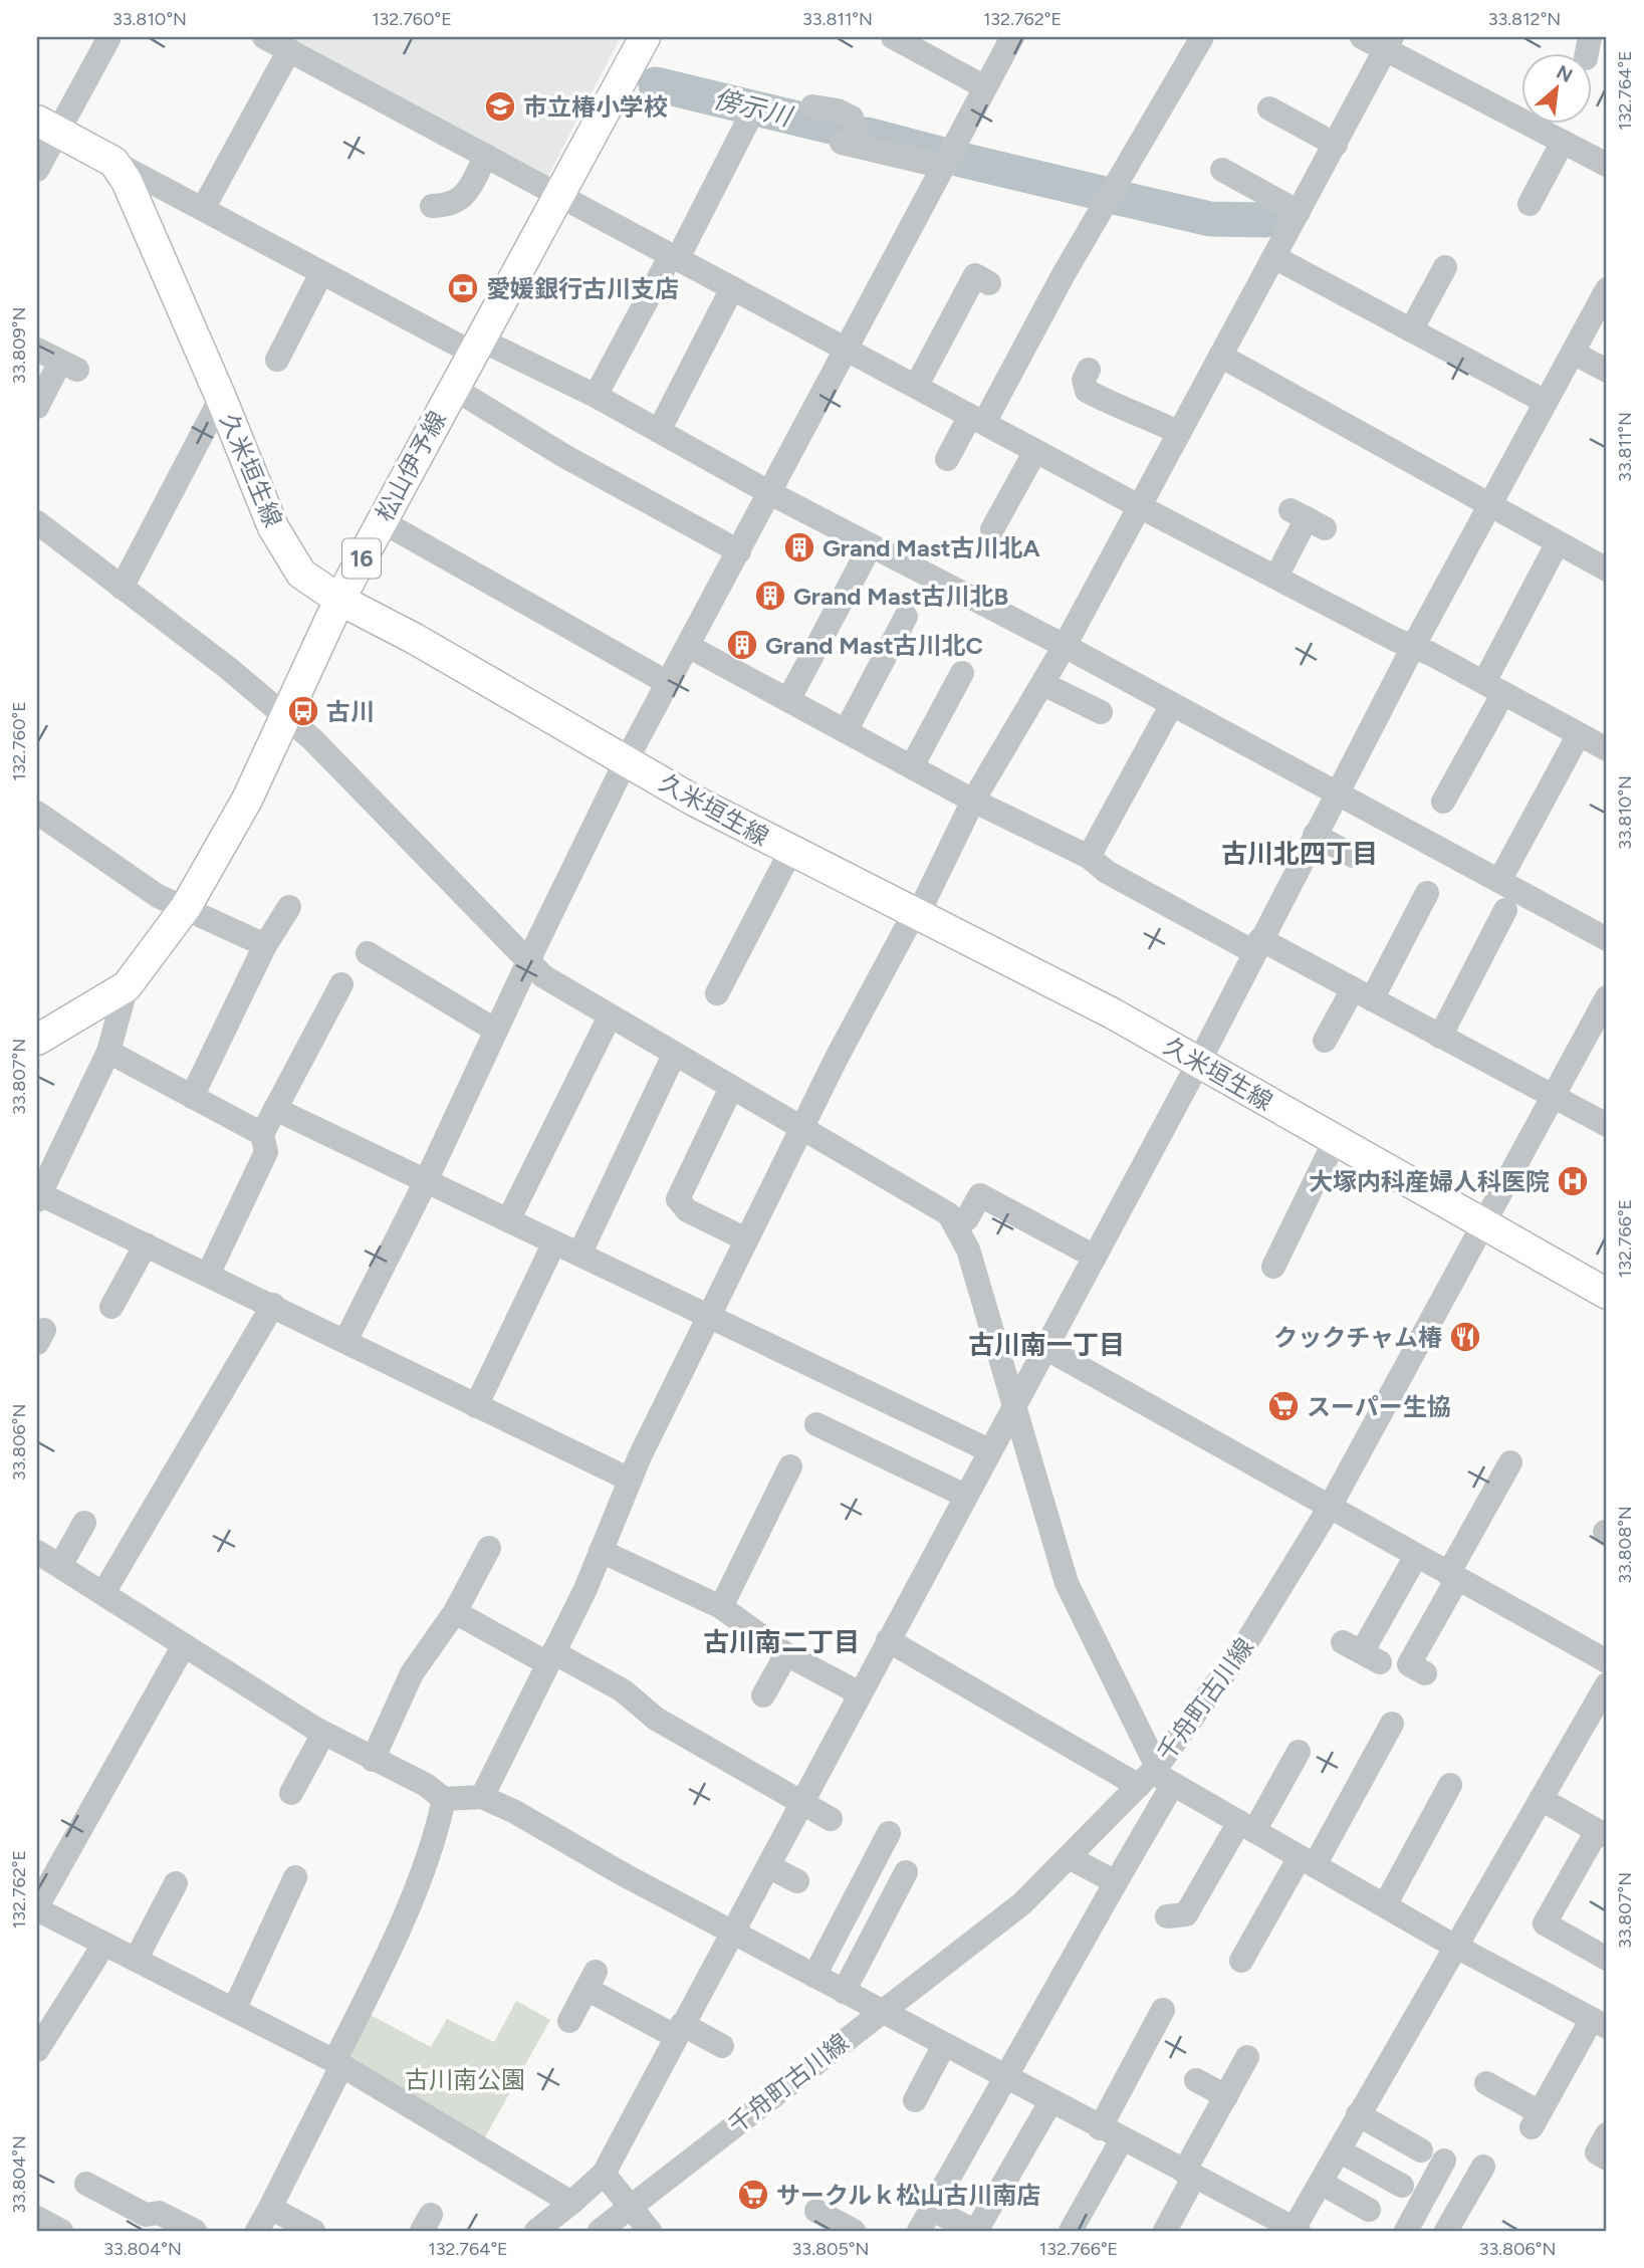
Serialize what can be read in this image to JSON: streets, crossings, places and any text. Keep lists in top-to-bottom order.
{
  "streets": {
    "main road": ["松山伊予線", "久米垣生線", "16"],
    "street": ["千舟町古川線"]
  },
  "crossings": [
    ["松山伊予線", "久米垣生線"],
    ["久米垣生線", "千舟町古川線"]
  ],
  "districts": ["古川北四丁目", "古川南一丁目", "古川南二丁目"],
  "water": ["傍示川"],
  "parks": ["古川南公園"],
  "places": {
    "school or university": ["市立椿小学校"],
    "bank": ["愛媛銀行古川支店"],
    "building": ["Grand Mast古川北A", "Grand Mast古川北B", "Grand Mast古川北C"],
    "bus stop": ["古川"],
    "hospital": ["大塚内科産婦人科医院"],
    "restaurant": ["クックチャム椿"],
    "supermarket": ["スーパー生協", "サークルｋ松山古川南店"]
  },
  "north": "top right",
  "coordinates": [
    "33.810°N",
    "132.760°E",
    "33.811°N",
    "132.762°E",
    "33.812°N",
    "132.764°E",
    "33.809°N",
    "33.807°N",
    "132.766°E",
    "33.806°N",
    "33.808°N",
    "33.804°N",
    "33.805°N"
  ]
}
